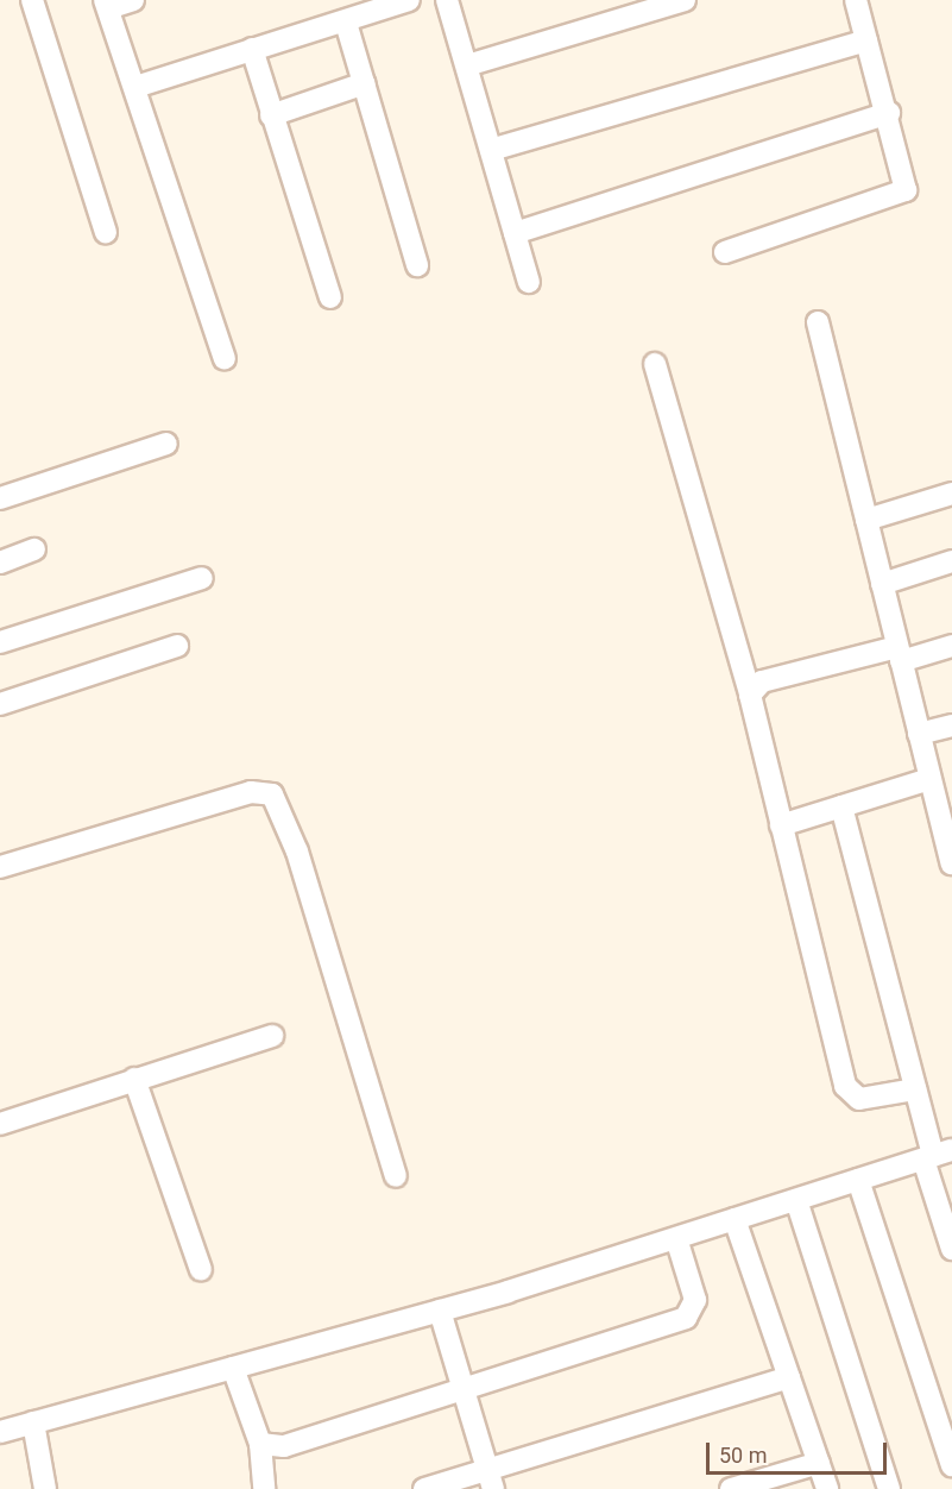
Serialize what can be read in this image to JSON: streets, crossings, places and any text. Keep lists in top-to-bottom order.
{
  "scale_bar": "50 m"
}
